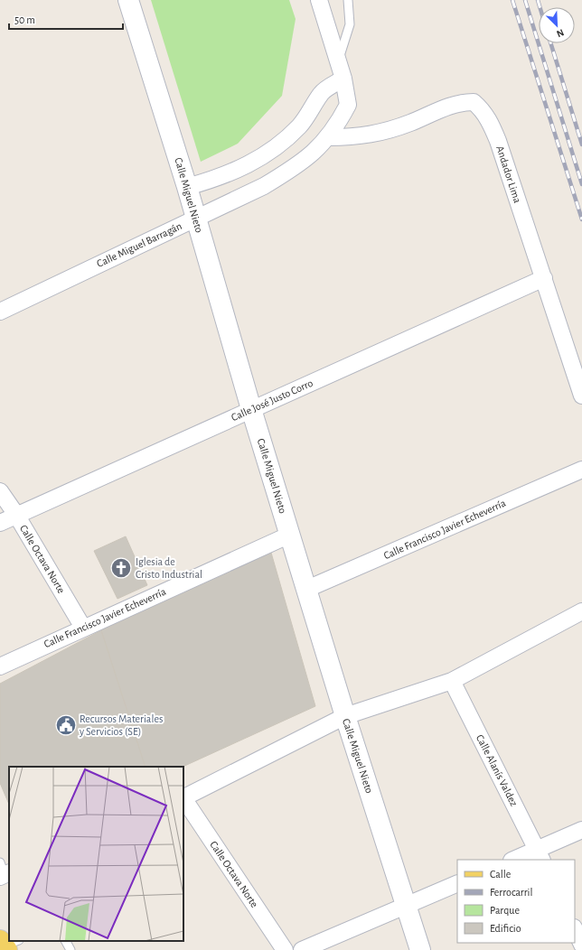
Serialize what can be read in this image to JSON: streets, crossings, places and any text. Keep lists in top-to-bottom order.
{
  "streets": {
    "street": [
      "Andador Lima",
      "Calle Miguel Nieto",
      "Calle Miguel Barragán",
      "Calle José Justo Corro",
      "Calle Francisco Javier Echeverría",
      "Calle Octava Norte",
      "Calle Alanís Valdez"
    ]
  },
  "crossings": [
    ["Andador Lima", "Calle Miguel Barragán"],
    ["Andador Lima", "Calle José Justo Corro"],
    ["Calle Miguel Nieto", "Calle Miguel Barragán"],
    ["Calle Miguel Nieto", "Calle José Justo Corro"],
    ["Calle Miguel Nieto", "Calle Francisco Javier Echeverría"],
    ["Calle José Justo Corro", "Calle Octava Norte"],
    ["Calle Francisco Javier Echeverría", "Calle Octava Norte"]
  ],
  "places": {
    "church": ["Iglesia de Cristo Industrial"],
    "public building": ["Recursos Materiales y Servicios (SE)"]
  },
  "legend": [
    "Calle",
    "Ferrocarril",
    "Parque",
    "Edificio"
  ],
  "scale_bar": "50 m",
  "north": "bottom right"
}
